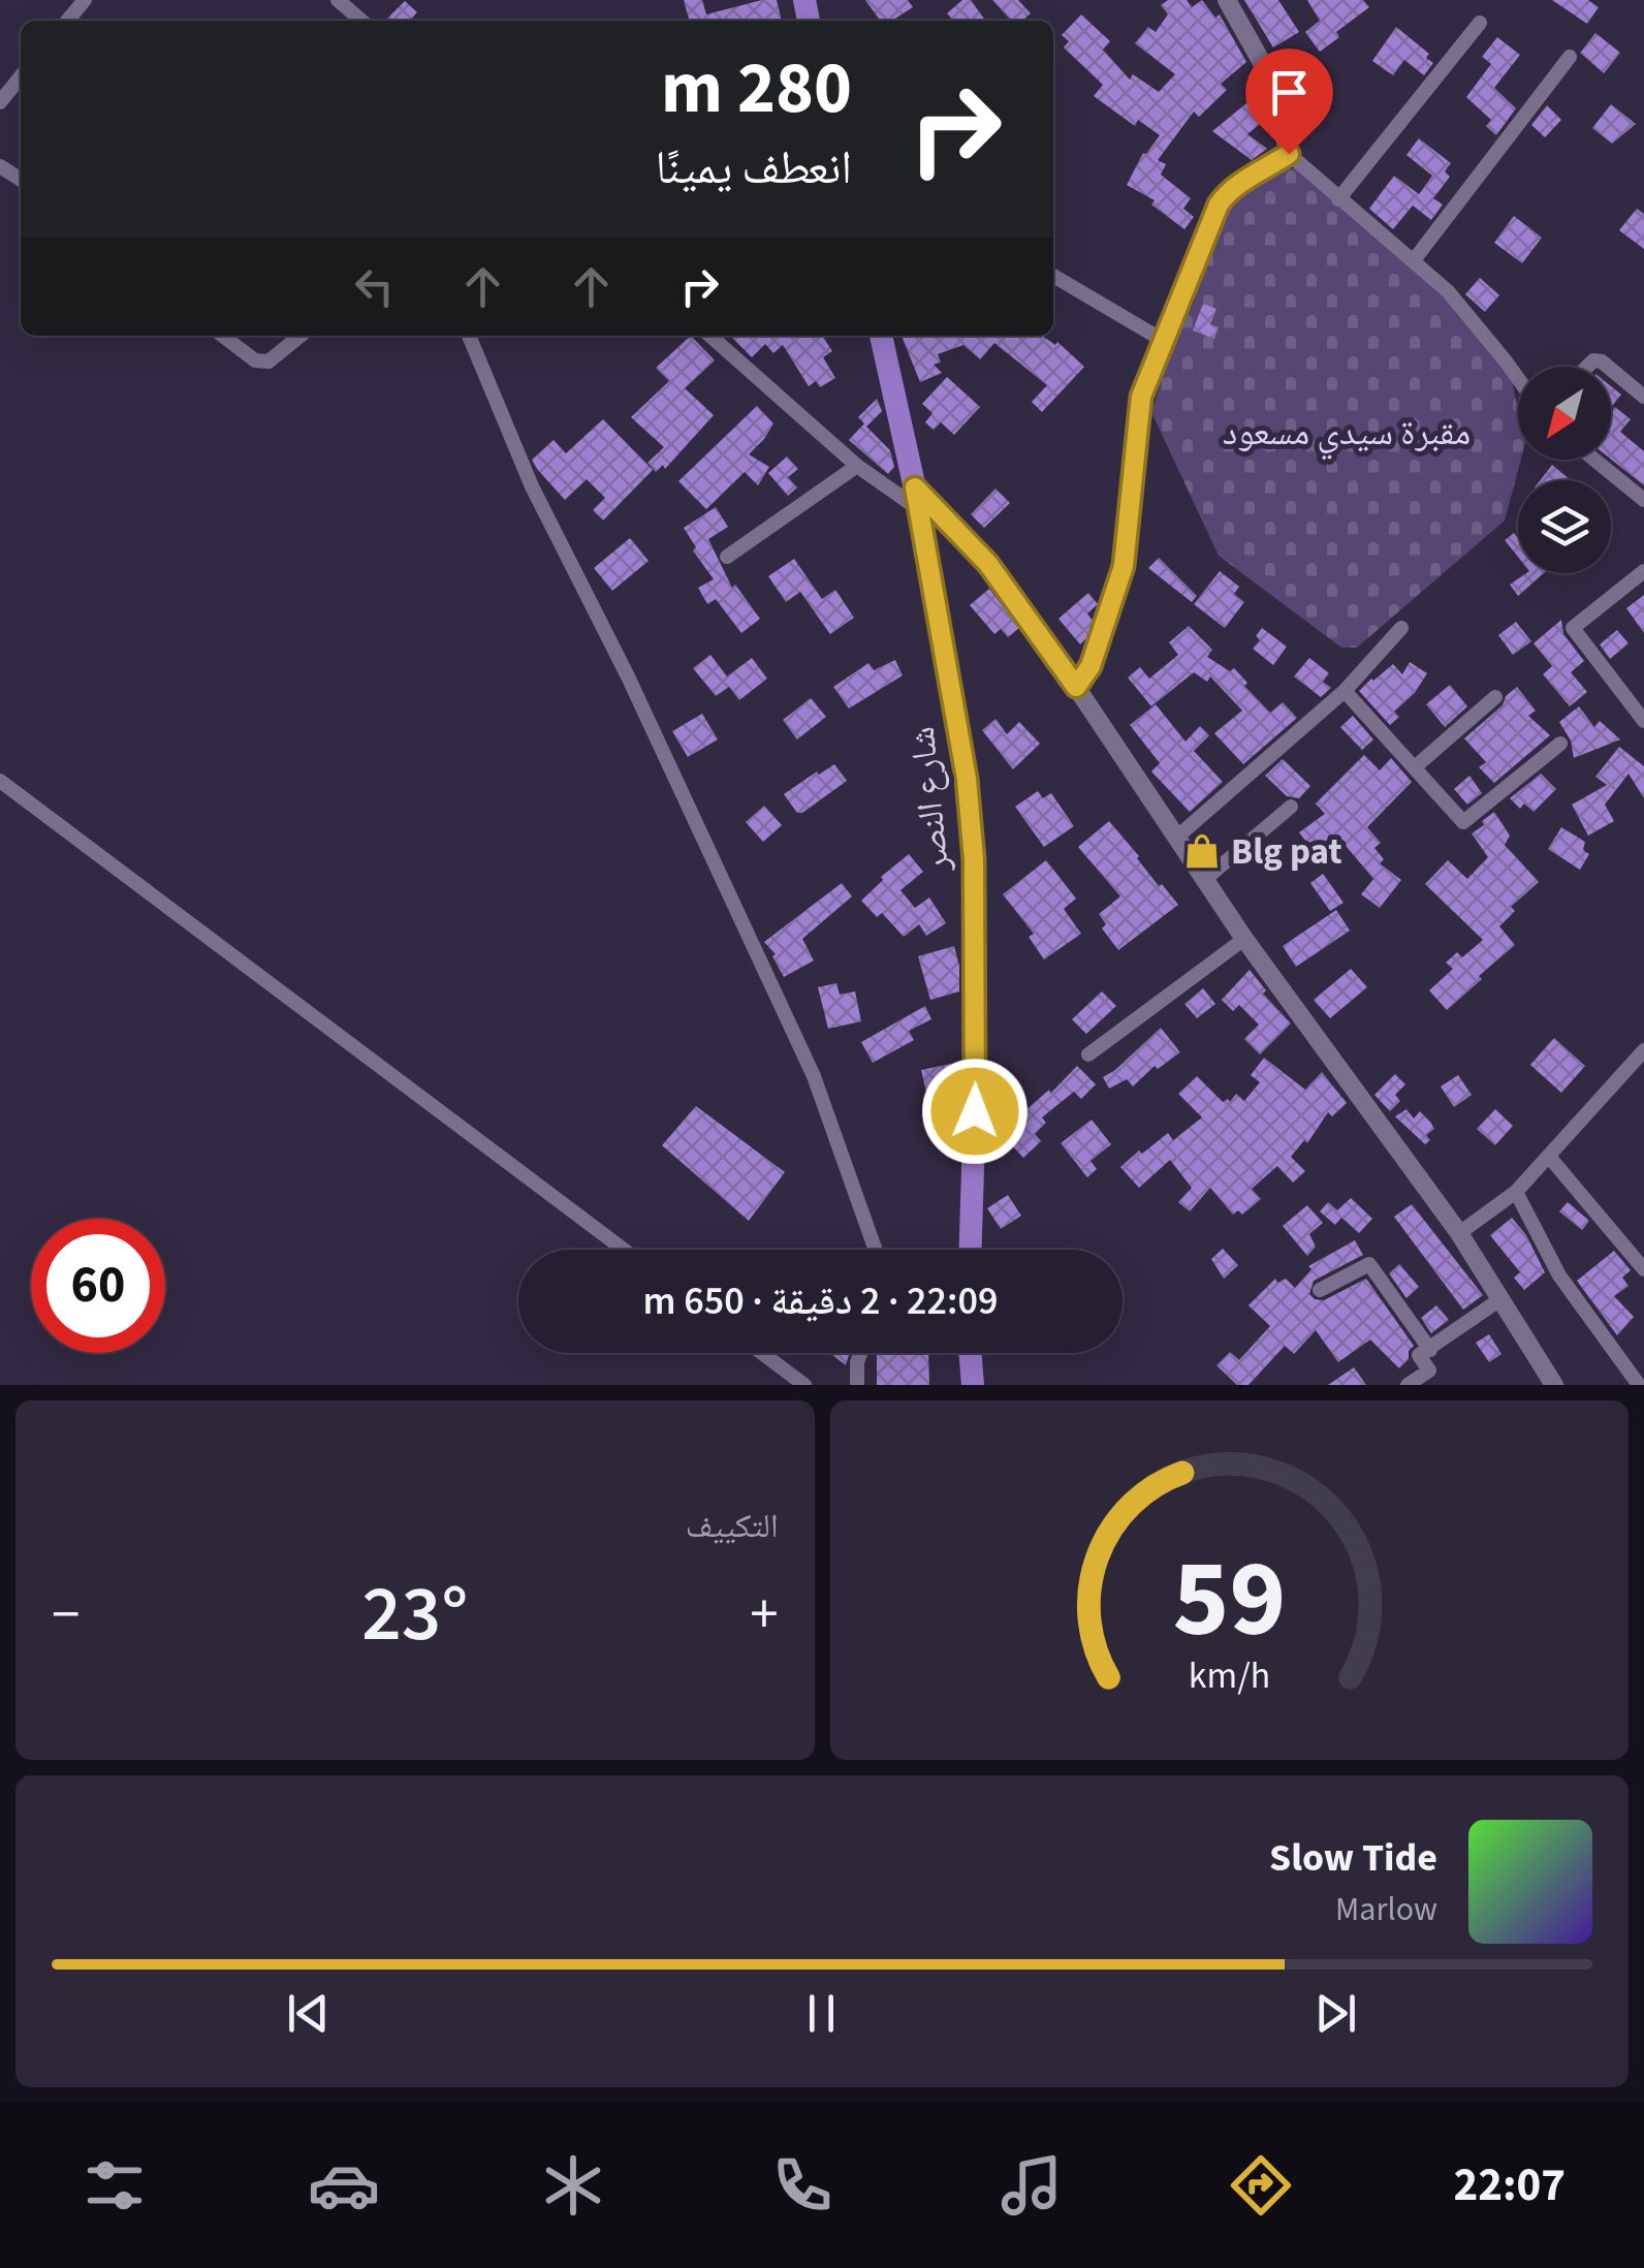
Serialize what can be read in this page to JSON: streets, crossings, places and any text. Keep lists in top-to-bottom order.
{
  "streets": {
    "main road": ["شارع النصر"]
  },
  "parks": ["مقبرة سيدي مسعود"],
  "places": {
    "shop": ["Blg pat"]
  },
  "north": "bottom left",
  "page": {
    "turn": ["280 m", "انعطف يمينًا"],
    "limit": "60",
    "trip": "22:09 · 2 دقيقة · 650 m",
    "tile": "التكييف",
    "heat": ["−", "23°", "+"],
    "song": ["Slow Tide", "Marlow"],
    "tabs": "22:07",
    "gauge": ["59", "km/h"]
  }
}
